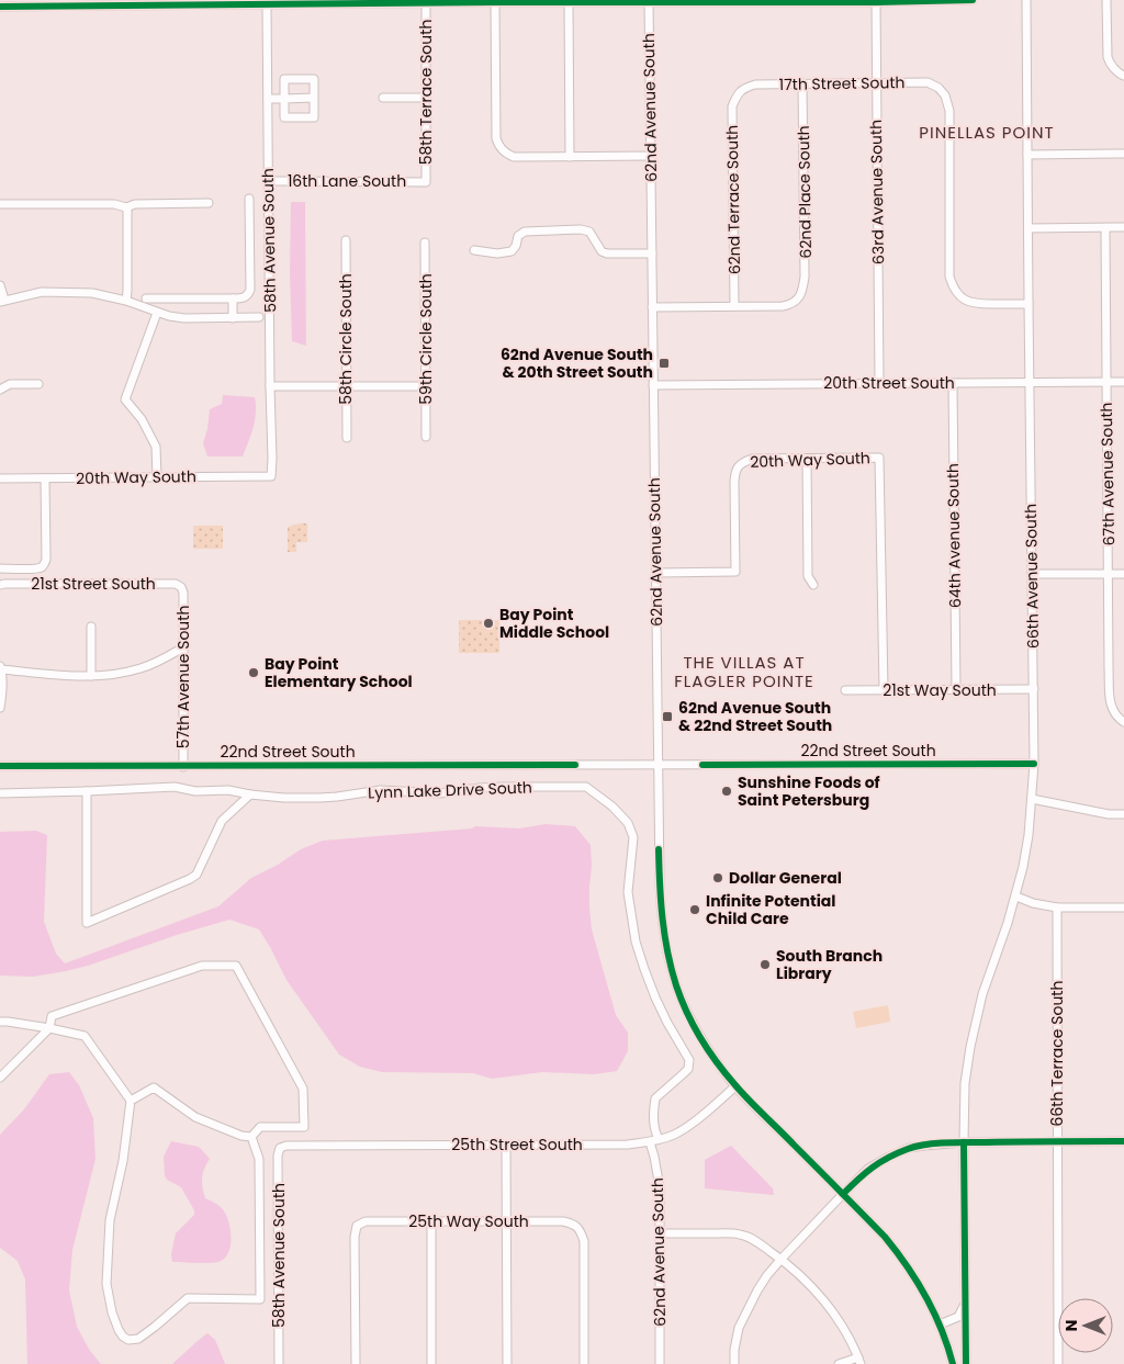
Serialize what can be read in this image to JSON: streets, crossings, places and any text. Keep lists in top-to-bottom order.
{
  "streets": {
    "street": [
      "17th Street South",
      "58th Terrace South",
      "62nd Avenue South",
      "16th Lane South",
      "62nd Place South",
      "63rd Avenue South",
      "62nd Terrace South",
      "58th Avenue South",
      "58th Circle South",
      "59th Circle South",
      "20th Street South",
      "20th Way South",
      "67th Avenue South",
      "64th Avenue South",
      "66th Avenue South",
      "21st Street South",
      "57th Avenue South",
      "21st Way South",
      "22nd Street South",
      "Lynn Lake Drive South",
      "66th Terrace South",
      "25th Street South",
      "25th Way South"
    ]
  },
  "crossings": [
    ["17th Street South", "62nd Place South"],
    ["17th Street South", "63rd Avenue South"],
    ["17th Street South", "62nd Terrace South"],
    ["17th Street South", "66th Avenue South"],
    ["58th Terrace South", "16th Lane South"],
    ["62nd Avenue South", "20th Street South"],
    ["62nd Avenue South", "20th Way South"],
    ["62nd Avenue South", "22nd Street South"],
    ["62nd Avenue South", "25th Street South"],
    ["16th Lane South", "58th Avenue South"],
    ["62nd Place South", "62nd Terrace South"],
    ["63rd Avenue South", "20th Street South"],
    ["58th Avenue South", "20th Way South"],
    ["58th Avenue South", "25th Street South"],
    ["20th Street South", "67th Avenue South"],
    ["20th Street South", "64th Avenue South"],
    ["20th Street South", "66th Avenue South"],
    ["20th Way South", "21st Way South"],
    ["64th Avenue South", "21st Way South"],
    ["66th Avenue South", "21st Way South"],
    ["66th Avenue South", "22nd Street South"],
    ["21st Street South", "57th Avenue South"],
    ["57th Avenue South", "22nd Street South"],
    ["Lynn Lake Drive South", "25th Street South"]
  ],
  "districts": ["PINELLAS POINT", "THE VILLAS AT FLAGLER POINTE"],
  "places": {
    "transit": ["62nd Avenue South & 20th Street South", "62nd Avenue South & 22nd Street South"],
    "other": [
      "Bay Point Middle School",
      "Bay Point Elementary School",
      "Sunshine Foods of Saint Petersburg",
      "Dollar General",
      "Infinite Potential Child Care",
      "South Branch Library"
    ]
  },
  "north": "left"
}
